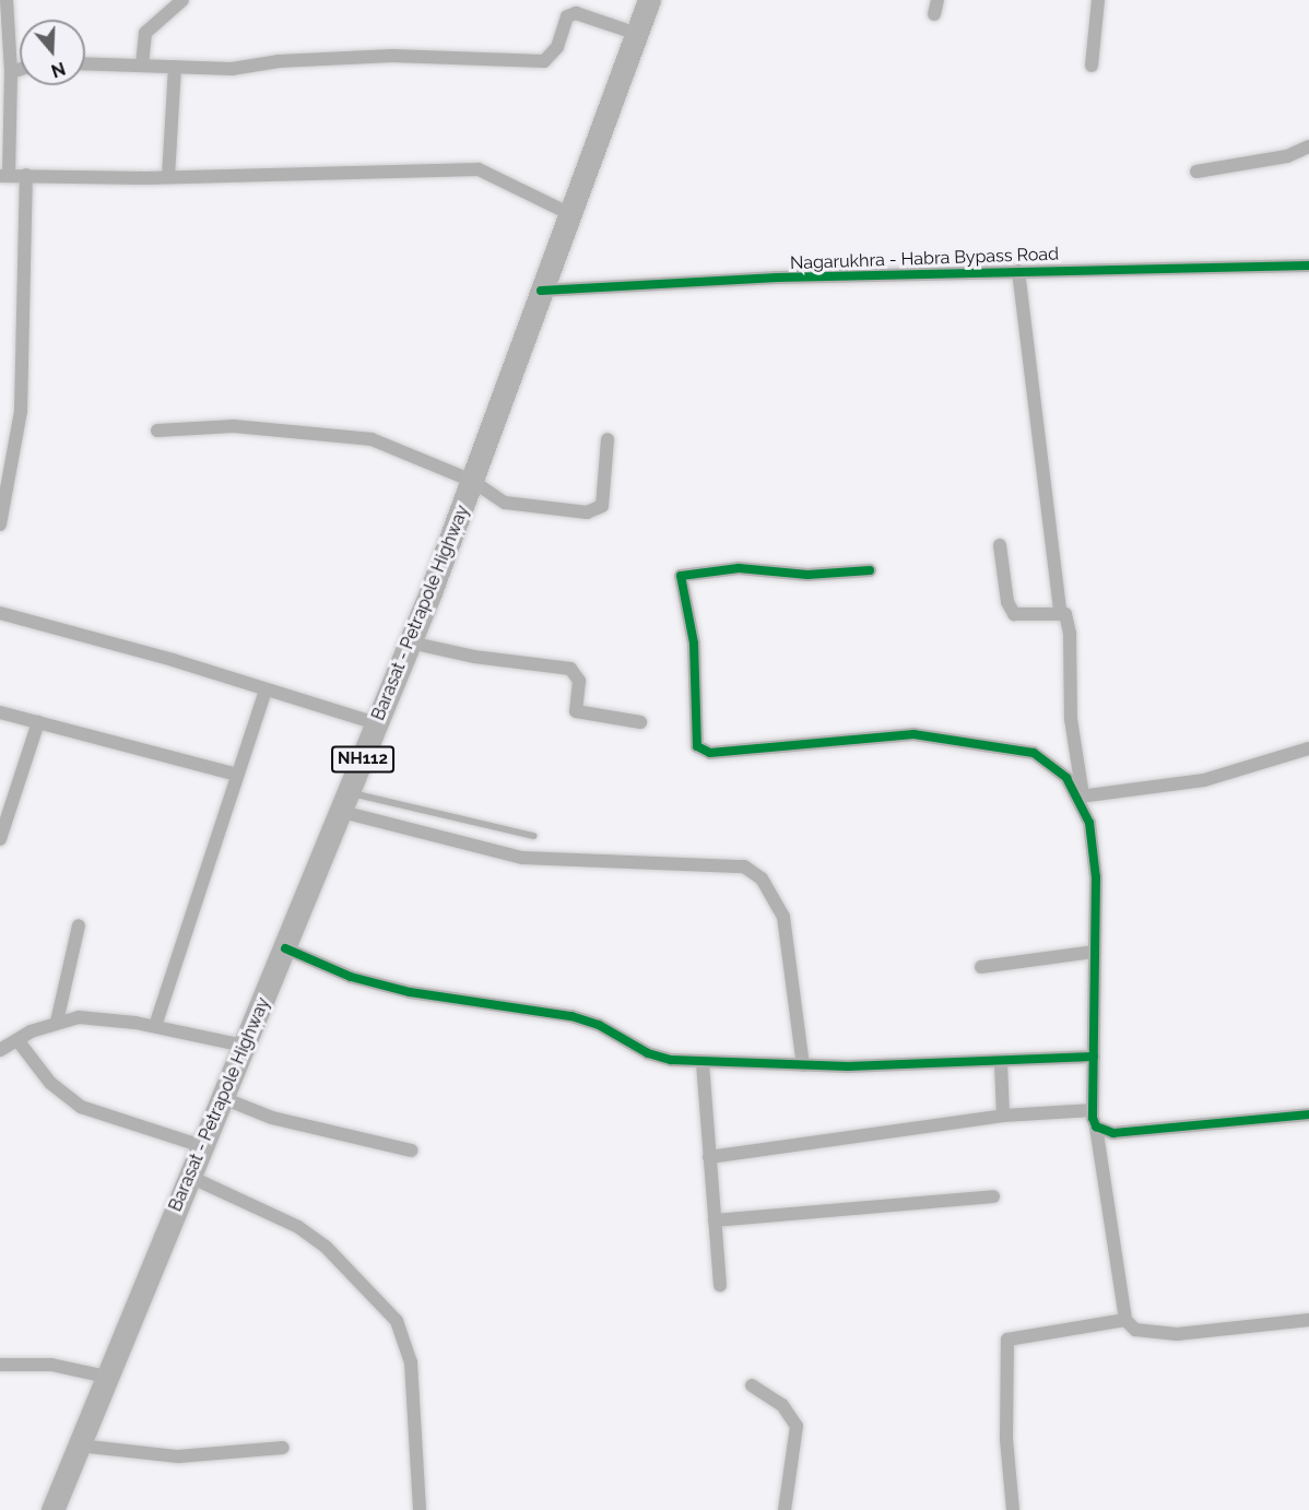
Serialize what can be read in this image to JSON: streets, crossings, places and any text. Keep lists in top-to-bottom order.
{
  "streets": {
    "highway": ["Barasat - Petrapole Highway", "NH112"],
    "street": ["Nagarukhra - Habra Bypass Road"]
  },
  "crossings": [
    ["Nagarukhra - Habra Bypass Road", "Barasat - Petrapole Highway"]
  ],
  "north": "bottom"
}
